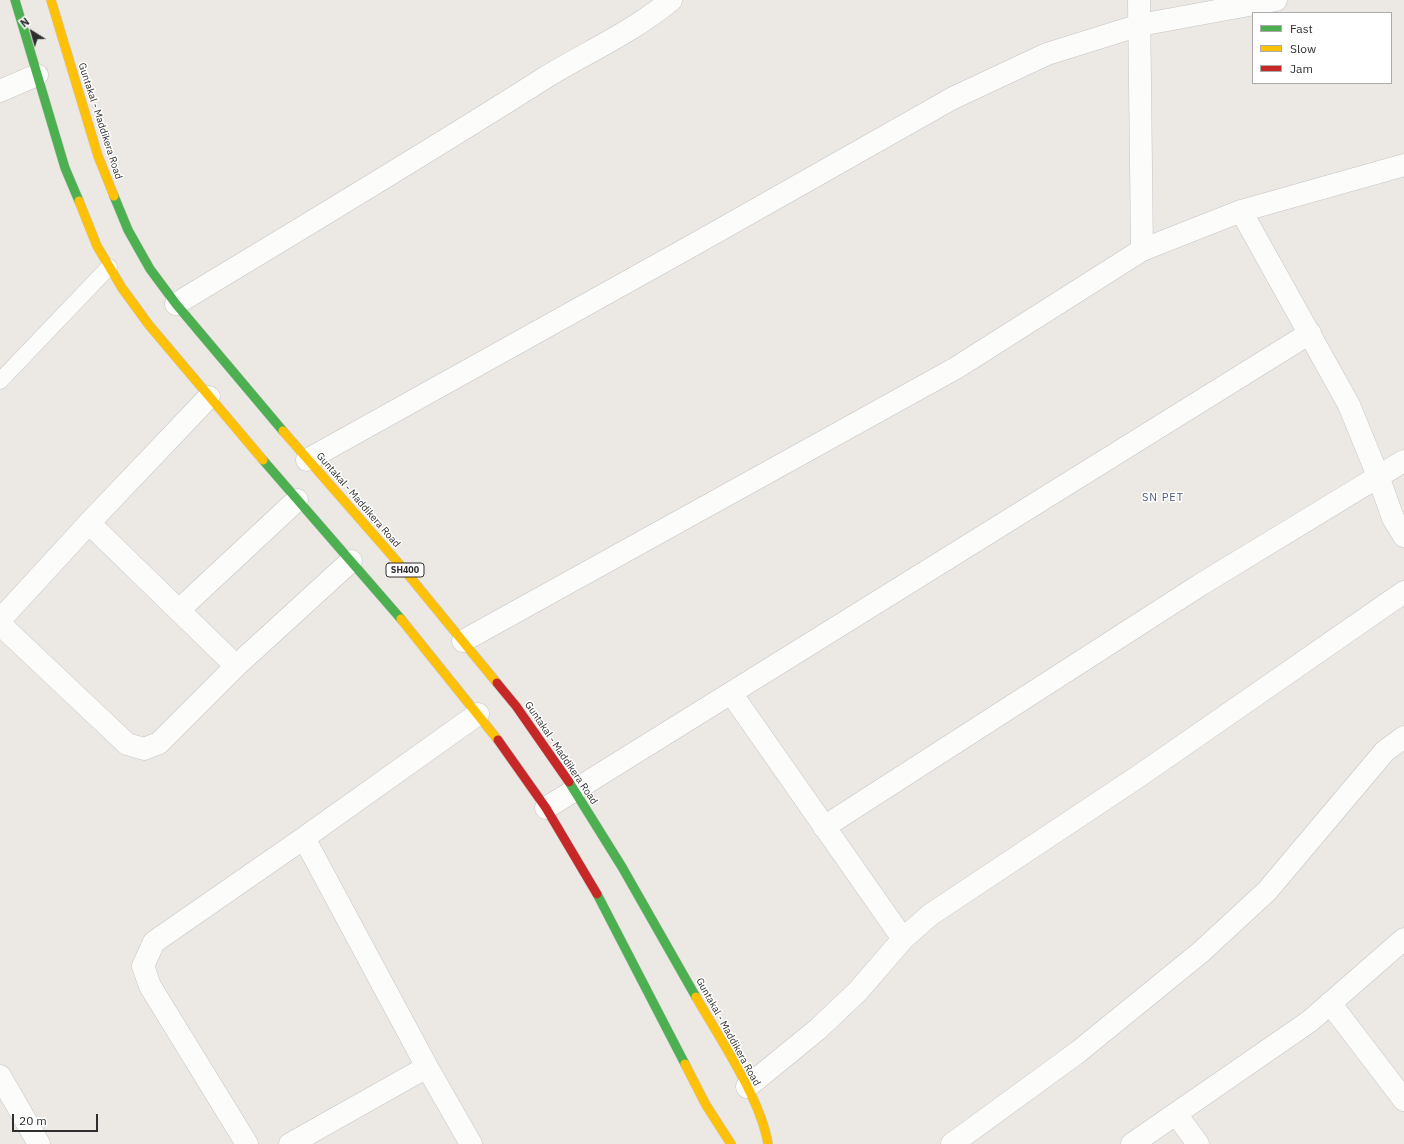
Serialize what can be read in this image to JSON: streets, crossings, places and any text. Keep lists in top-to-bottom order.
{
  "streets": {
    "main road": ["Guntakal - Maddikera Road", "SH400"]
  },
  "districts": ["SN PET"],
  "legend": ["Fast", "Slow", "Jam"],
  "scale_bar": "20 m",
  "north": "top left"
}
